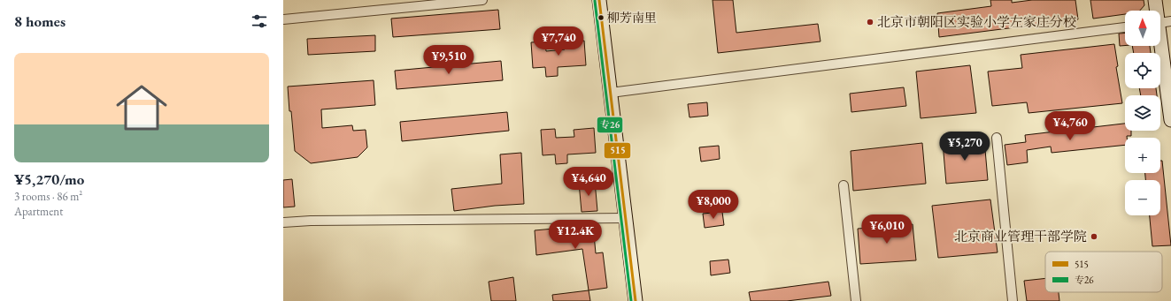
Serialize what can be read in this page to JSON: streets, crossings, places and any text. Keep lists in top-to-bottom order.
{
  "places": ["柳芳南里", "北京市朝阳区实验小学左家庄分校", "北京商业管理干部学院"],
  "lines": ["transit line 515", "transit line 专26"],
  "legend": ["515", "专26"],
  "north": "top",
  "page": {
    "heading": "8 homes",
    "map_buttons": ["+", "−"],
    "price": [
      "¥7,740",
      "¥9,510",
      "¥4,760",
      "¥5,270",
      "¥4,640",
      "¥8,000",
      "¥6,010",
      "¥12.4K"
    ],
    "list": [
      {
        "name": "¥5,270/mo",
        "note": "3 rooms · 86 m² · Apartment"
      }
    ]
  }
}
